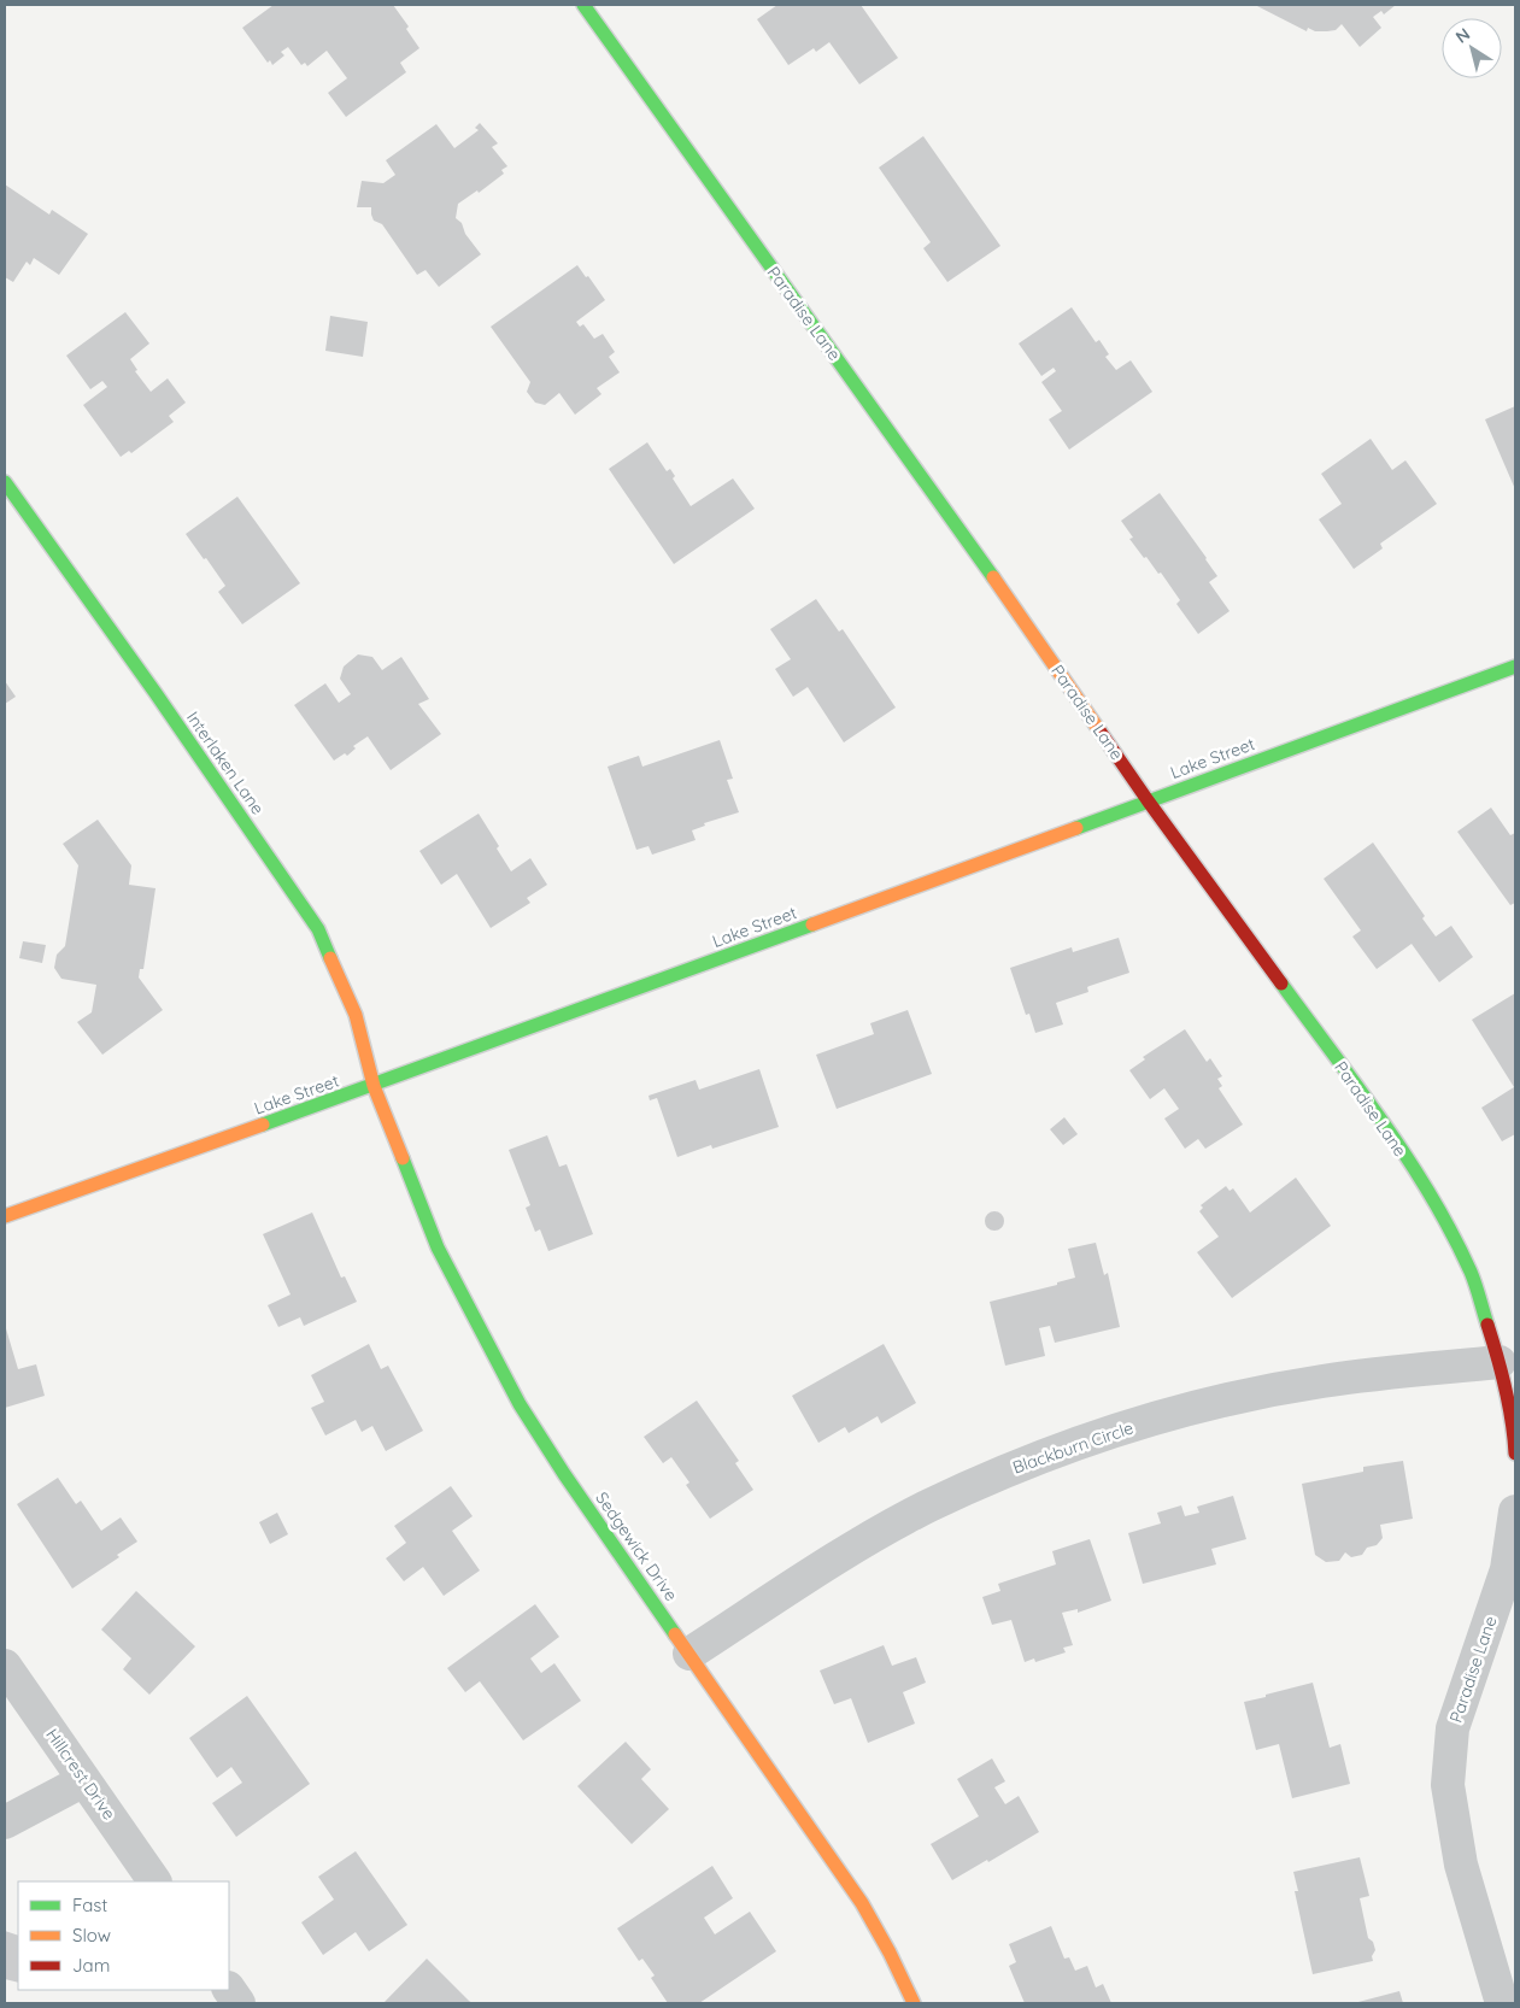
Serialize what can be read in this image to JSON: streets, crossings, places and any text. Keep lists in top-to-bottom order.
{
  "streets": {
    "street": [
      "Paradise Lane",
      "Lake Street",
      "Interlaken Lane",
      "Blackburn Circle",
      "Sedgewick Drive",
      "Hillcrest Drive"
    ]
  },
  "crossings": [
    ["Paradise Lane", "Lake Street"],
    ["Paradise Lane", "Blackburn Circle"],
    ["Lake Street", "Interlaken Lane"],
    ["Lake Street", "Sedgewick Drive"],
    ["Interlaken Lane", "Sedgewick Drive"],
    ["Blackburn Circle", "Sedgewick Drive"]
  ],
  "legend": ["Fast", "Slow", "Jam"],
  "north": "top left"
}
